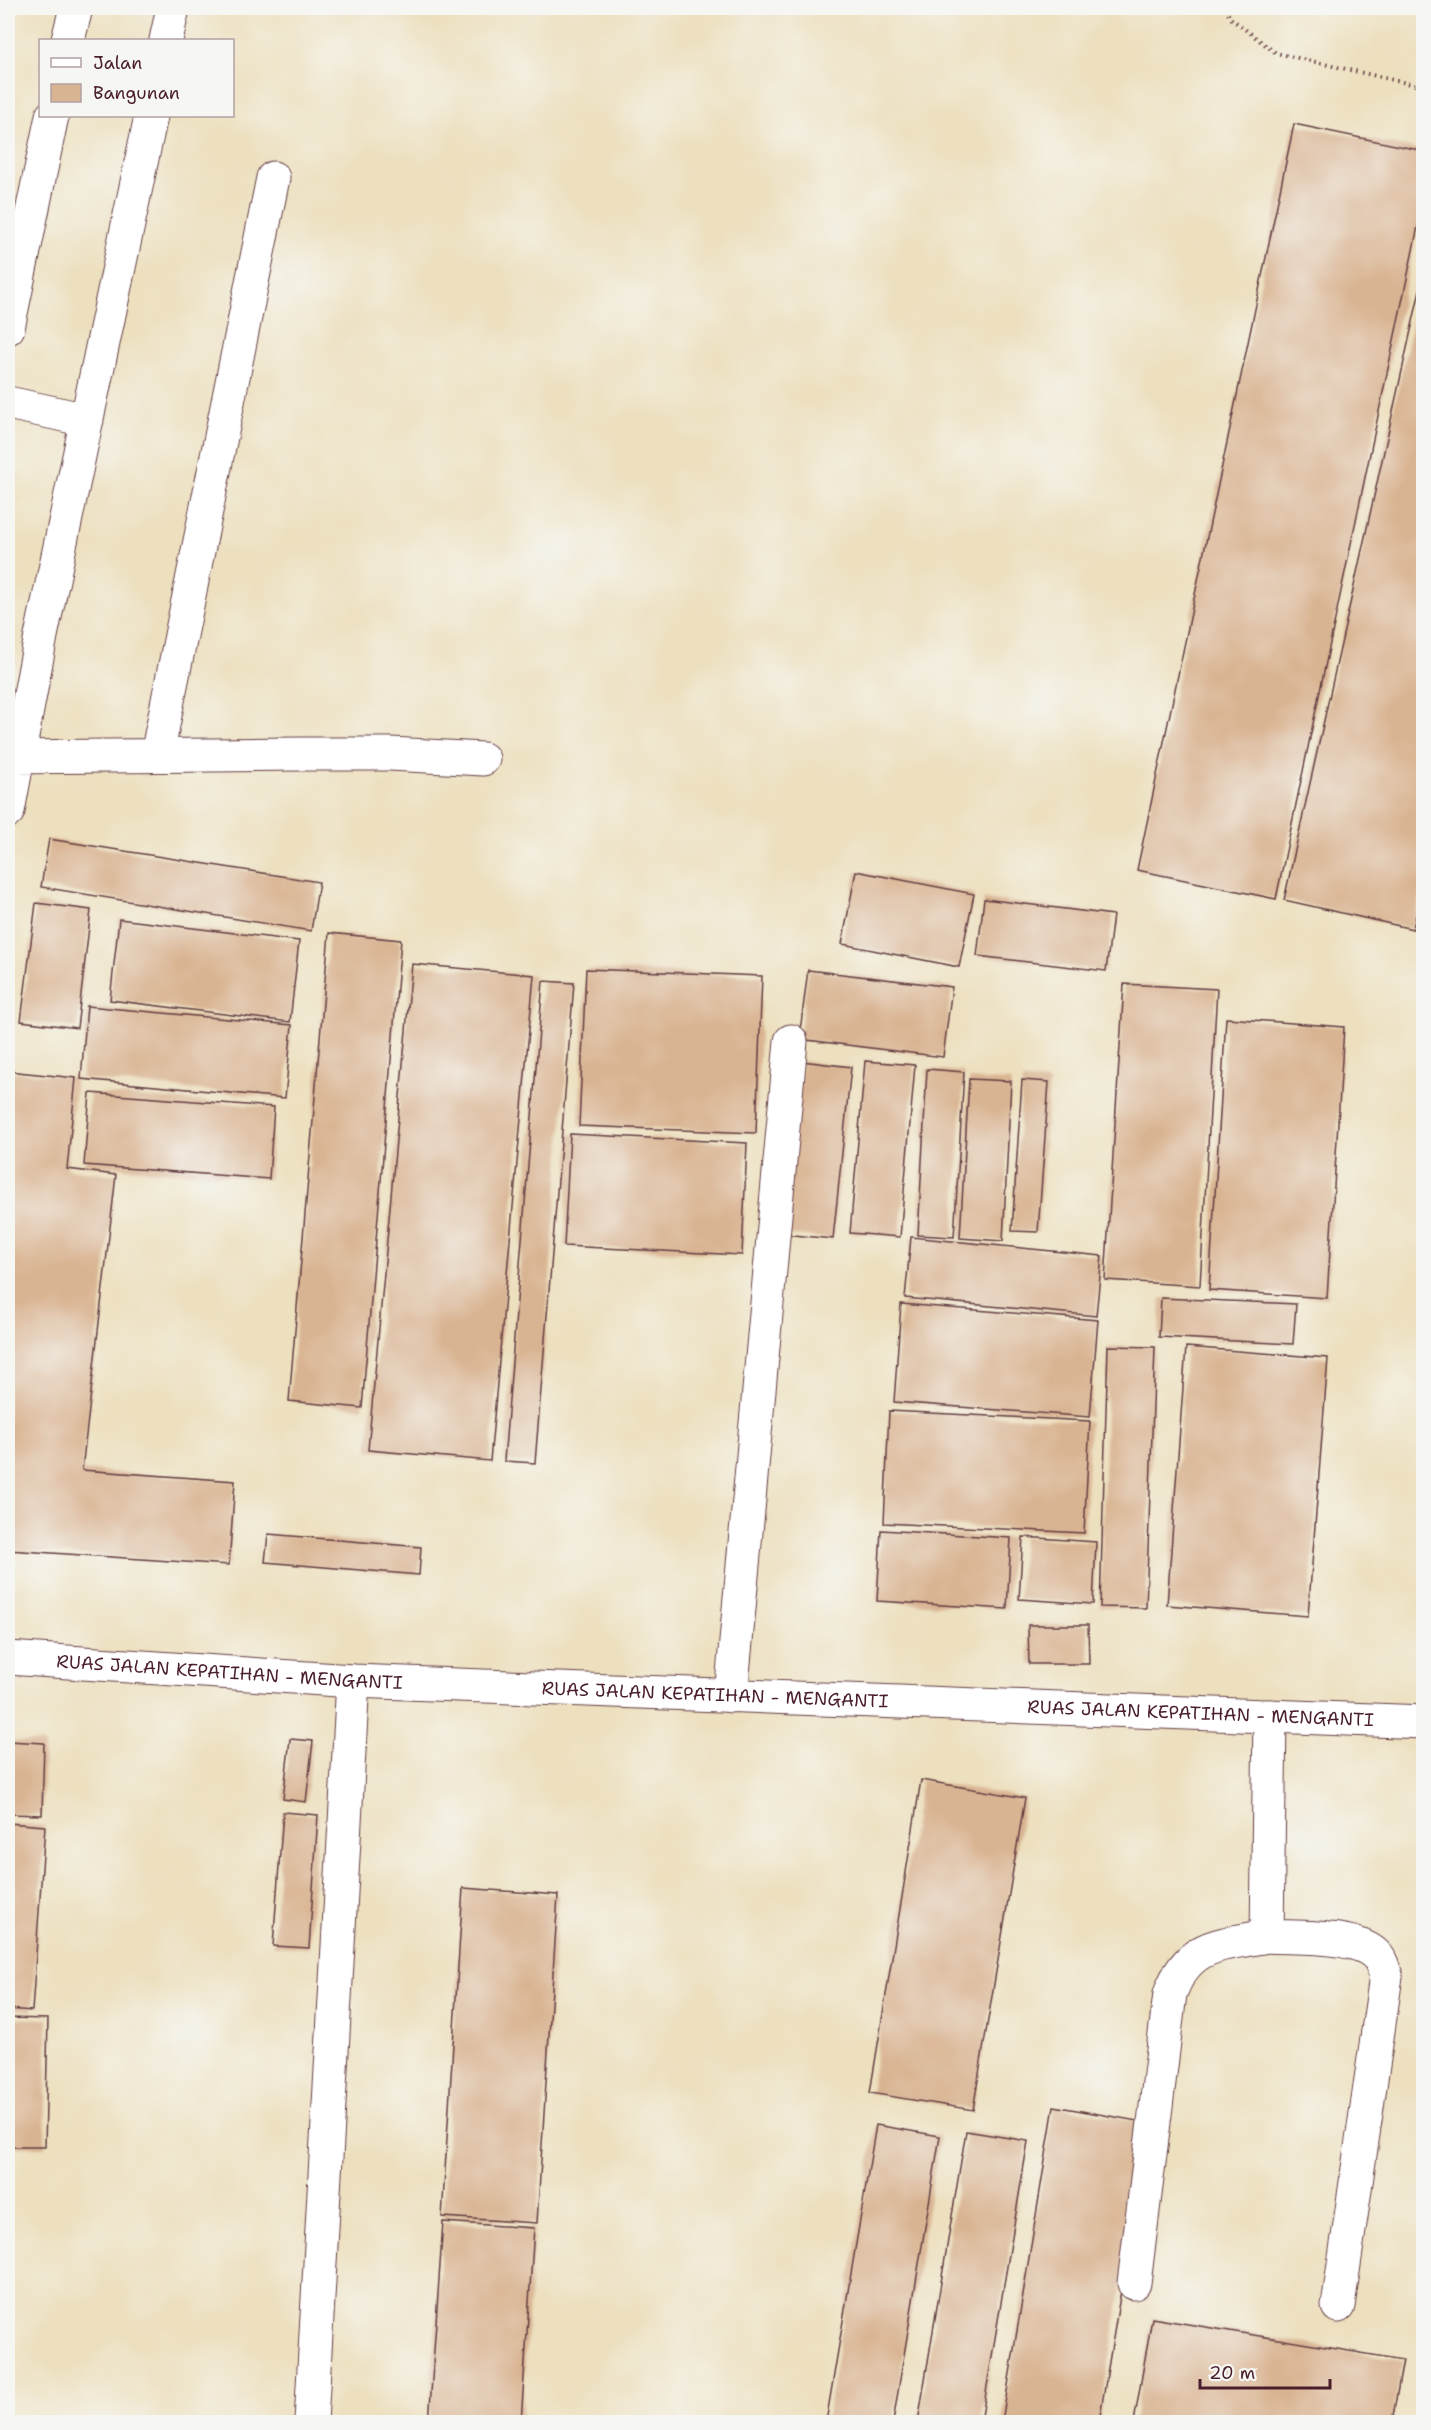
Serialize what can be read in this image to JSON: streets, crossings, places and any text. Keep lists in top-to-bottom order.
{
  "streets": {
    "main road": ["RUAS JALAN KEPATIHAN - MENGANTI"]
  },
  "legend": ["Jalan", "Bangunan"],
  "scale_bar": "20 m"
}
